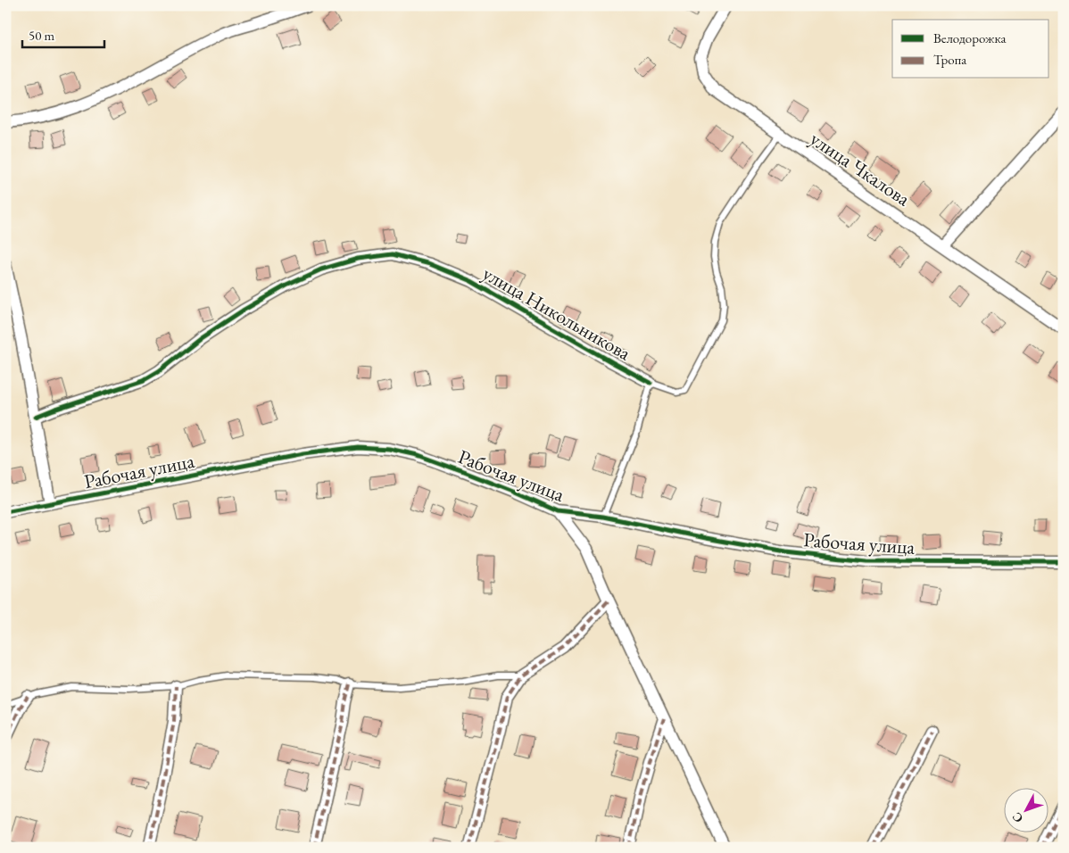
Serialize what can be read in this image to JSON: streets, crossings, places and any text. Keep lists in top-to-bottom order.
{
  "streets": {
    "street": ["улица Чкалова", "улица Никольникова", "Рабочая улица"]
  },
  "legend": ["Велодорожка", "Тропа"],
  "scale_bar": "50 m",
  "north": "bottom left"
}
